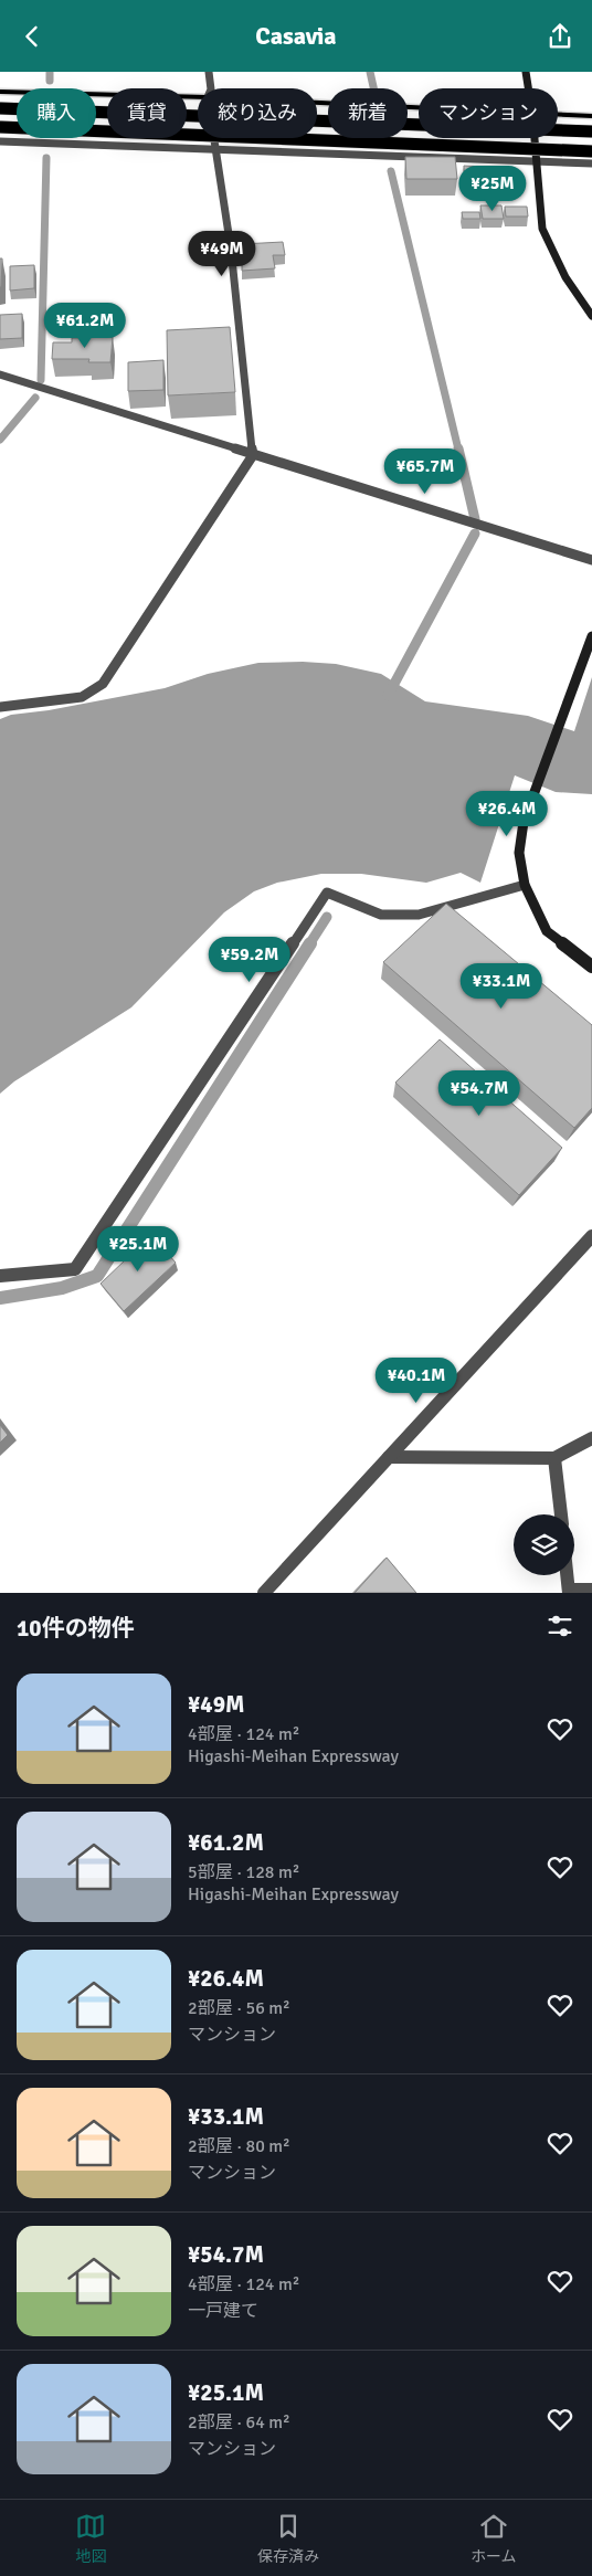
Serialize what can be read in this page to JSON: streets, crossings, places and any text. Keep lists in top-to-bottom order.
{
  "page": {
    "header": "Casavia",
    "chip": [
      "購入",
      "賃貸",
      "絞り込み",
      "新着",
      "マンション"
    ],
    "price": [
      "¥25M",
      "¥49M",
      "¥61.2M",
      "¥65.7M",
      "¥26.4M",
      "¥59.2M",
      "¥33.1M",
      "¥54.7M",
      "¥25.1M",
      "¥40.1M"
    ],
    "heading": "10件の物件",
    "list": [
      {
        "name": "¥49M",
        "note": "4部屋 · 124 m² · Higashi-Meihan Expressway"
      },
      {
        "name": "¥61.2M",
        "note": "5部屋 · 128 m² · Higashi-Meihan Expressway"
      },
      {
        "name": "¥26.4M",
        "note": "2部屋 · 56 m² · マンション"
      },
      {
        "name": "¥33.1M",
        "note": "2部屋 · 80 m² · マンション"
      },
      {
        "name": "¥54.7M",
        "note": "4部屋 · 124 m² · 一戸建て"
      },
      {
        "name": "¥25.1M",
        "note": "2部屋 · 64 m² · マンション"
      }
    ],
    "tabs": ["地図", "保存済み", "ホーム"]
  }
}
